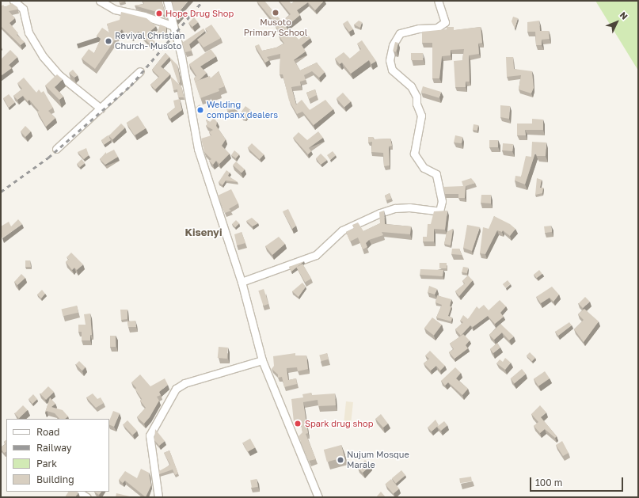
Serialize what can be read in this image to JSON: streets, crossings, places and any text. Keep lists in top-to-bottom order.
{
  "districts": ["Kisenyi"],
  "places": [
    "Musoto Primary School",
    "Hope Drug Shop",
    "Revival Christian Church- Musoto",
    "Welding companx dealers",
    "Spark drug shop",
    "Nujum Mosque Marale"
  ],
  "legend": [
    "Road",
    "Railway",
    "Park",
    "Building"
  ],
  "scale_bar": "100 m",
  "north": "top right"
}
